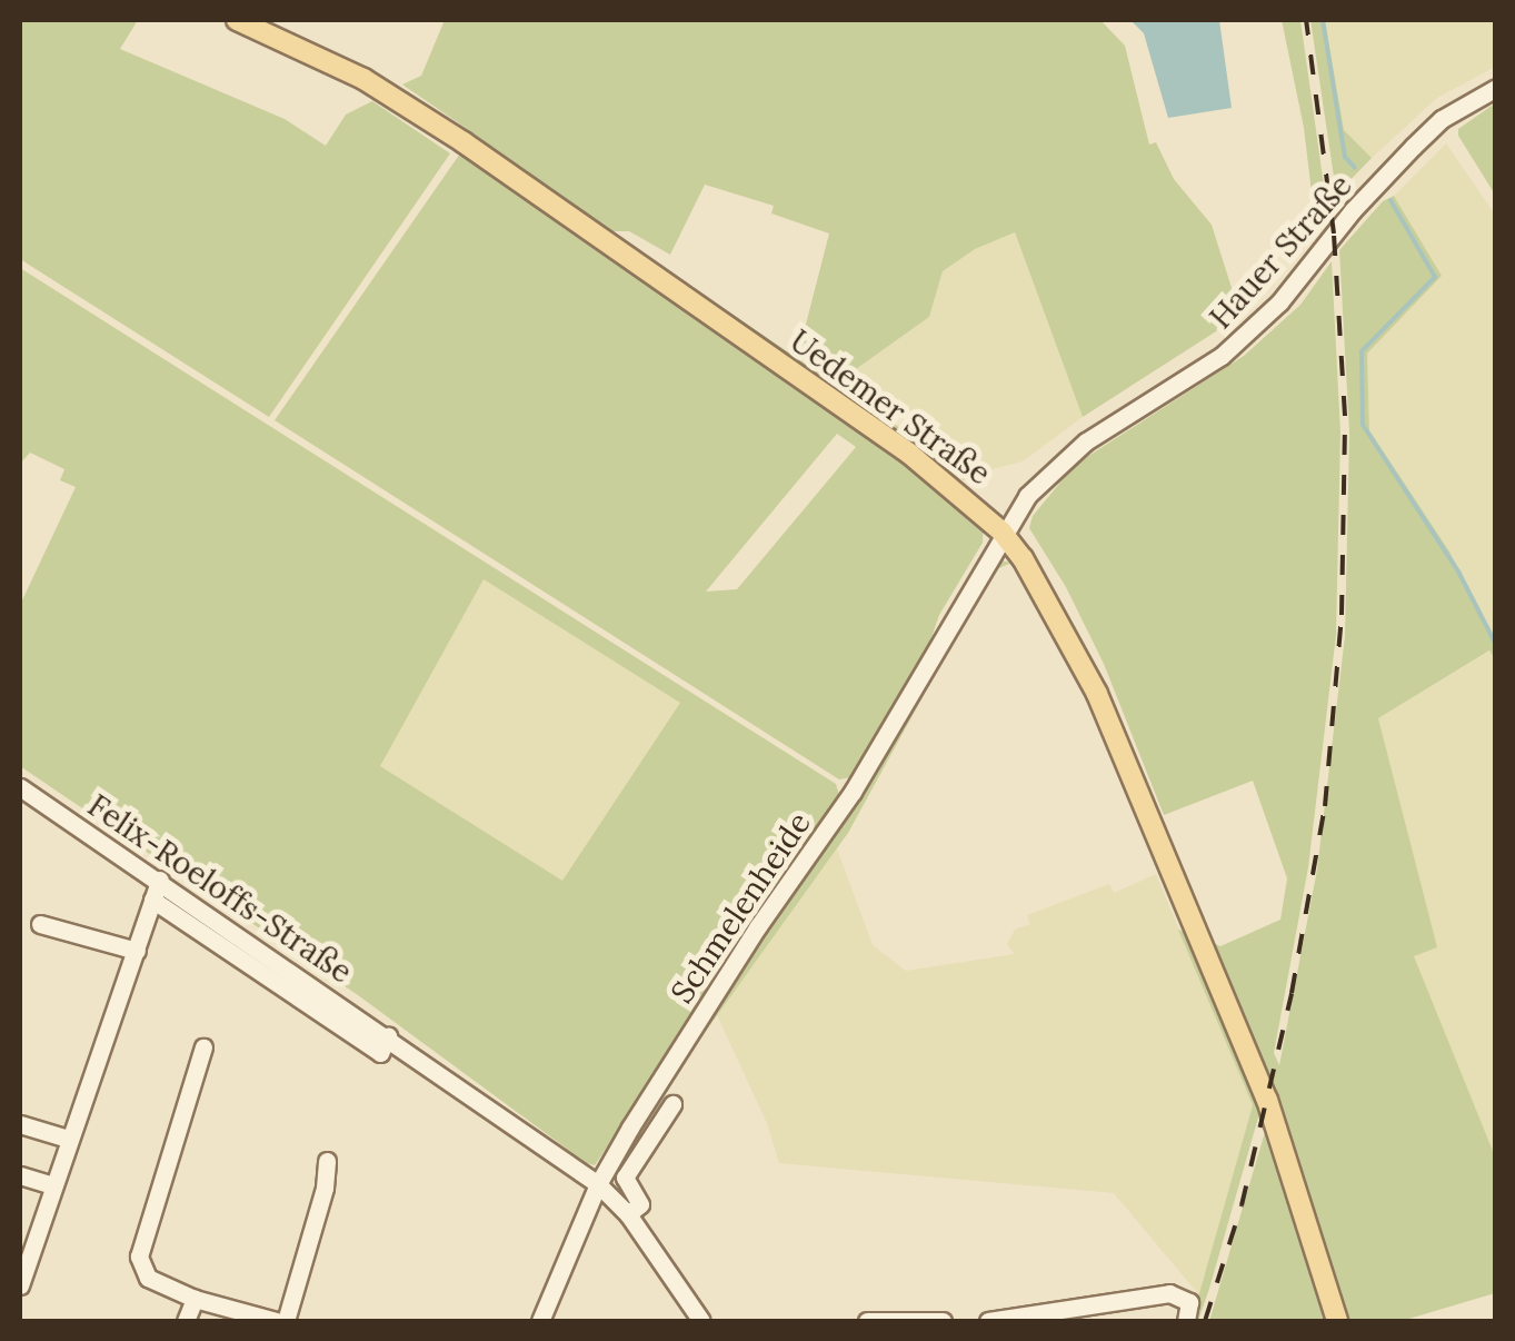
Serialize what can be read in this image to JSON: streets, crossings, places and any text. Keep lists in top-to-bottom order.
{
  "streets": {
    "main road": ["Uedemer Straße"],
    "street": ["Hauer Straße", "Felix-Roeloffs-Straße", "Schmelenheide"]
  },
  "crossings": [
    ["Hauer Straße", "Uedemer Straße"],
    ["Hauer Straße", "Schmelenheide"],
    ["Uedemer Straße", "Schmelenheide"],
    ["Felix-Roeloffs-Straße", "Schmelenheide"]
  ]
}
